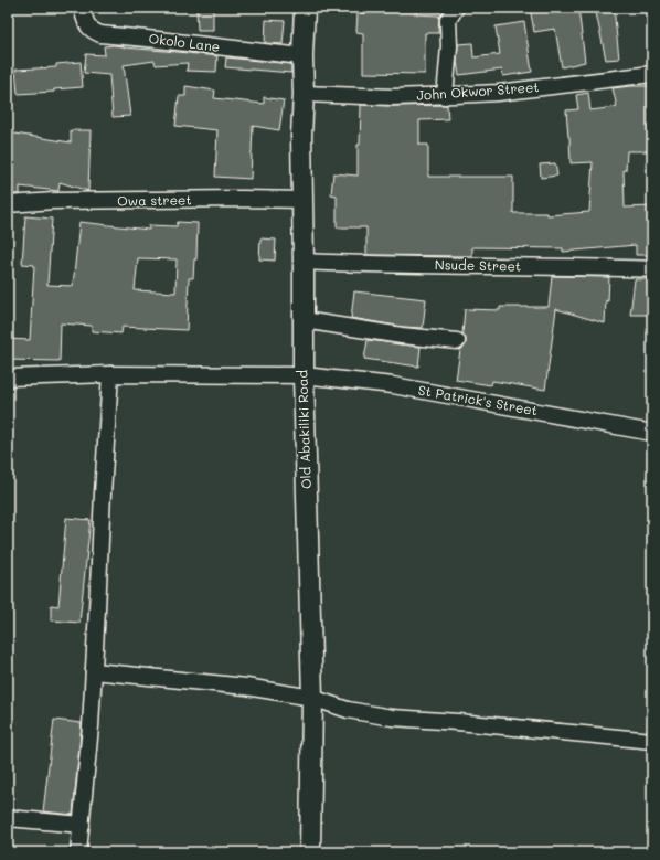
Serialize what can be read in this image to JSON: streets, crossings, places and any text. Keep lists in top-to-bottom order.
{
  "streets": {
    "main road": ["Old Abakiliki Road"],
    "street": [
      "Okolo Lane",
      "John Okwor Street",
      "Owa street",
      "Nsude Street",
      "St Patrick's Street"
    ]
  },
  "crossings": [
    ["Okolo Lane", "Old Abakiliki Road"],
    ["John Okwor Street", "Old Abakiliki Road"],
    ["Owa street", "Old Abakiliki Road"],
    ["Nsude Street", "Old Abakiliki Road"],
    ["St Patrick's Street", "Old Abakiliki Road"]
  ]
}
